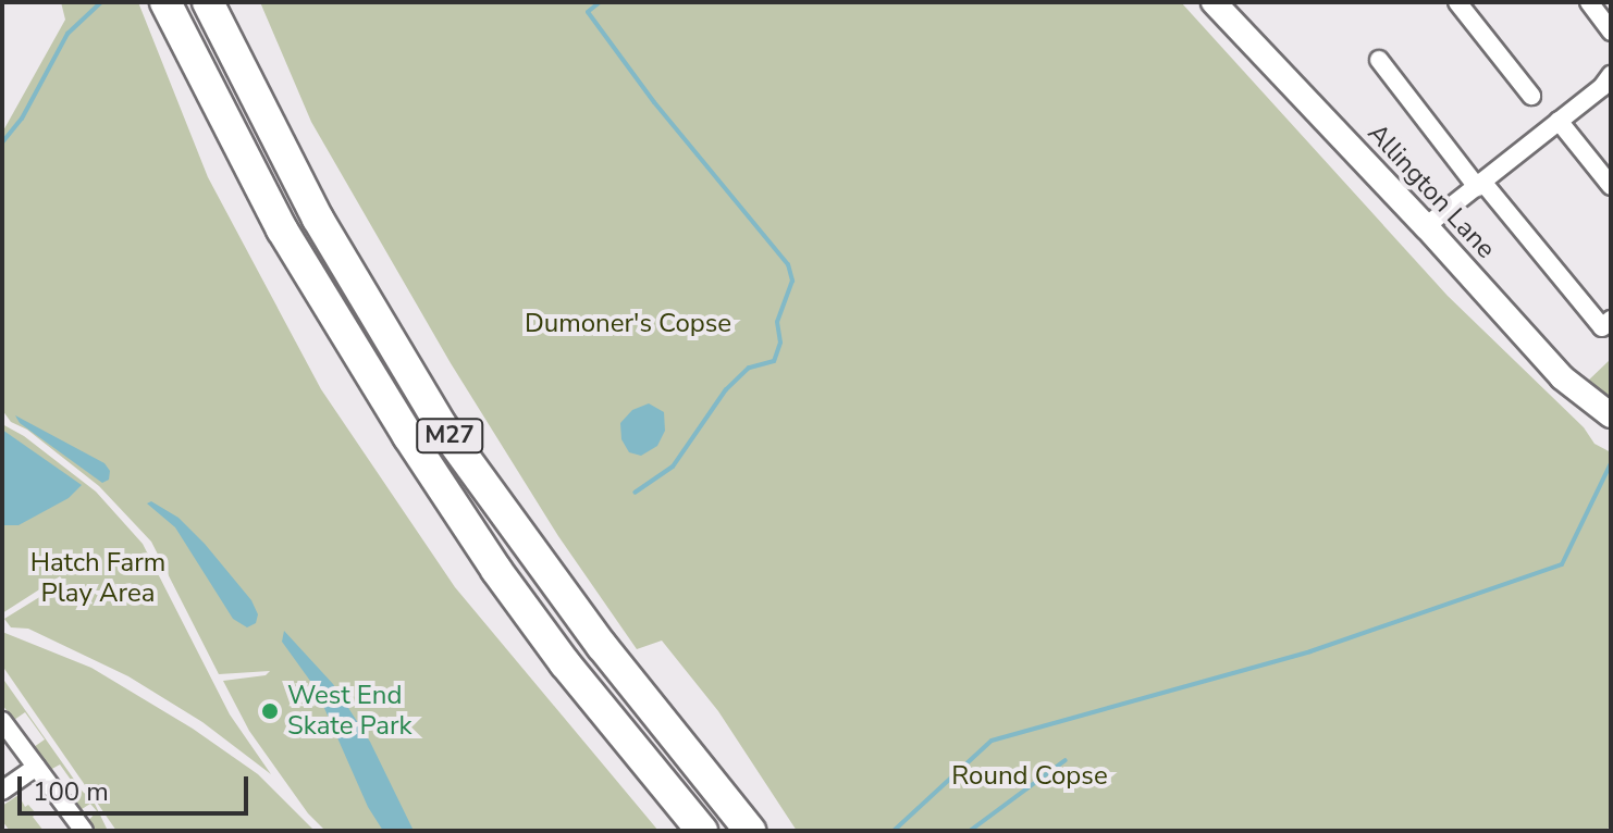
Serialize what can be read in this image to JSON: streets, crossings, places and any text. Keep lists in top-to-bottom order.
{
  "streets": {
    "highway": ["M27"],
    "street": ["Allington Lane"]
  },
  "parks": ["Dumoner's Copse", "Hatch Farm Play Area", "Round Copse"],
  "places": ["West End Skate Park"],
  "scale_bar": "100 m"
}
